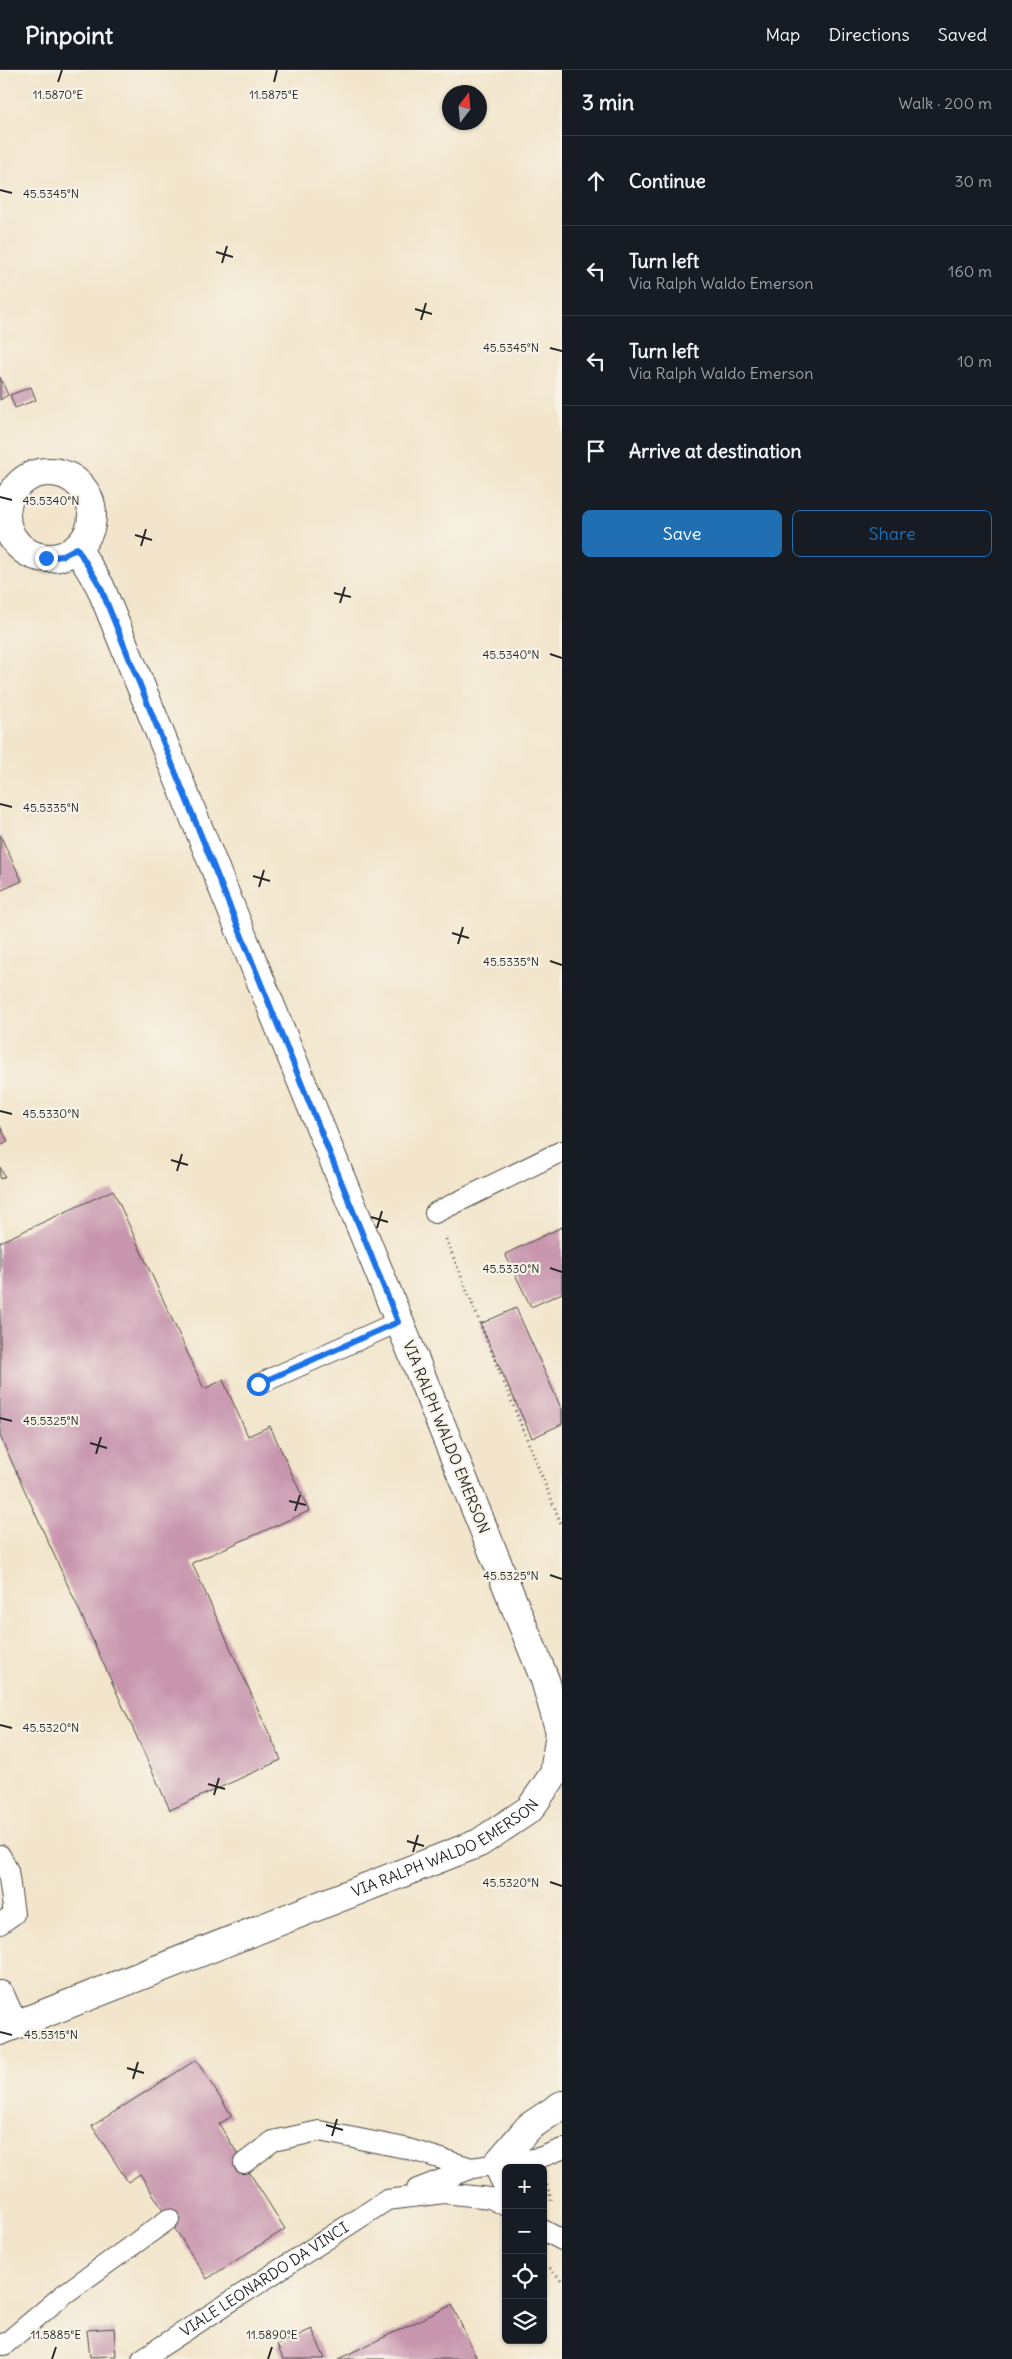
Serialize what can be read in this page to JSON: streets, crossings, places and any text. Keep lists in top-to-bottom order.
{
  "streets": {
    "street": ["VIA RALPH WALDO EMERSON"],
    "lane": ["VIALE LEONARDO DA VINCI"]
  },
  "north": "top",
  "page": {
    "header": "Pinpoint",
    "nav": ["Map", "Directions", "Saved"],
    "heading": ["3 min", "Walk · 200 m"],
    "list": [
      ["Continue", "30 m"],
      ["Turn left", "Via Ralph Waldo Emerson", "160 m"],
      ["Turn left", "Via Ralph Waldo Emerson", "10 m"],
      "Arrive at destination"
    ],
    "buttons": ["Save", "Share"],
    "map_buttons": ["+", "−"]
  },
  "coordinates": [
    "11.5870°E",
    "11.5875°E",
    "45.5345°N",
    "45.5340°N",
    "45.5335°N",
    "45.5330°N",
    "45.5325°N",
    "45.5320°N",
    "45.5315°N",
    "11.5885°E",
    "11.5890°E"
  ]
}
